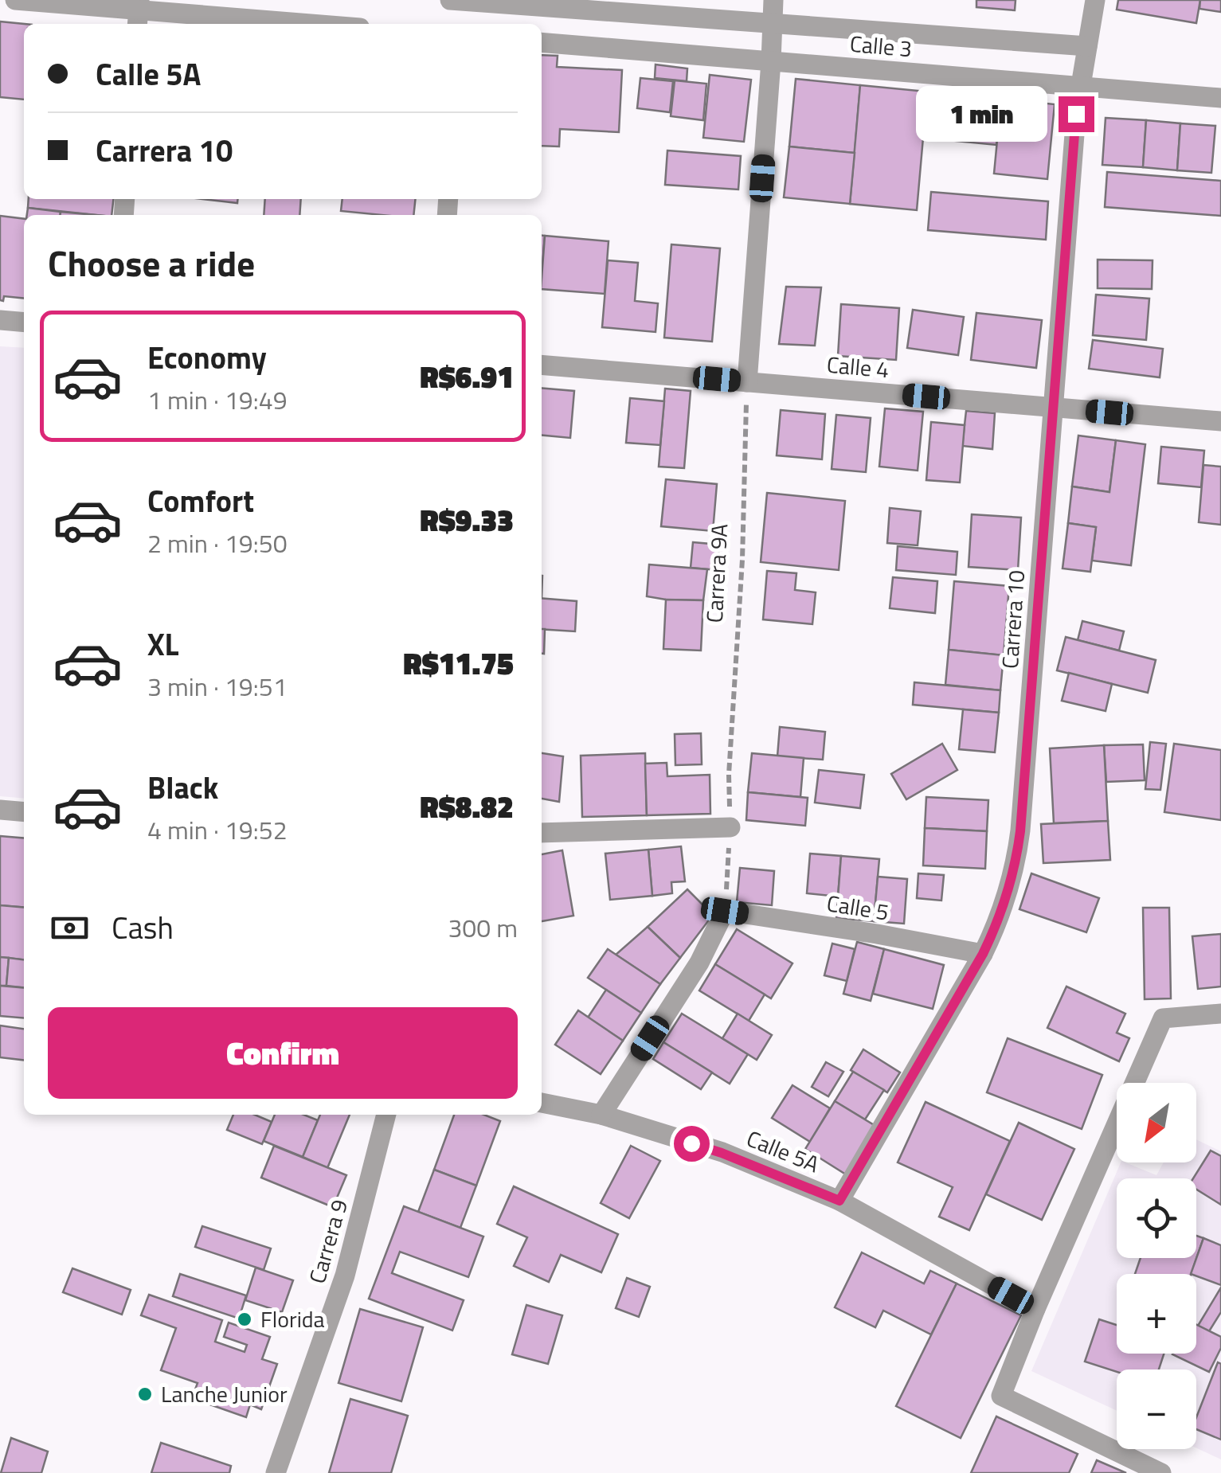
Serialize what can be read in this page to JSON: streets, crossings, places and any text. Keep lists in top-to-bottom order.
{
  "streets": {
    "street": [
      "Calle 3",
      "Calle 4",
      "Carrera 10",
      "Calle 5",
      "Calle 5A",
      "Carrera 9"
    ],
    "path": ["Carrera 9A"]
  },
  "crossings": [
    ["Calle 3", "Carrera 10"],
    ["Calle 4", "Carrera 9A"],
    ["Calle 4", "Carrera 10"],
    ["Carrera 9A", "Calle 5"],
    ["Carrera 10", "Calle 5"],
    ["Carrera 10", "Calle 5A"]
  ],
  "places": ["Florida", "Lanche Junior"],
  "north": "bottom left",
  "page": {
    "banner": ["Calle 5A", "Carrera 10"],
    "bubble": "1 min",
    "heading": "Choose a ride",
    "list": [
      {
        "name": "Economy",
        "note": "1 min · 19:49",
        "value": "R$6.91"
      },
      {
        "name": "Comfort",
        "note": "2 min · 19:50",
        "value": "R$9.33"
      },
      {
        "name": "XL",
        "note": "3 min · 19:51",
        "value": "R$11.75"
      },
      {
        "name": "Black",
        "note": "4 min · 19:52",
        "value": "R$8.82"
      }
    ],
    "pay": ["Cash", "300 m"],
    "buttons": "Confirm",
    "map_buttons": ["+", "−"]
  }
}
